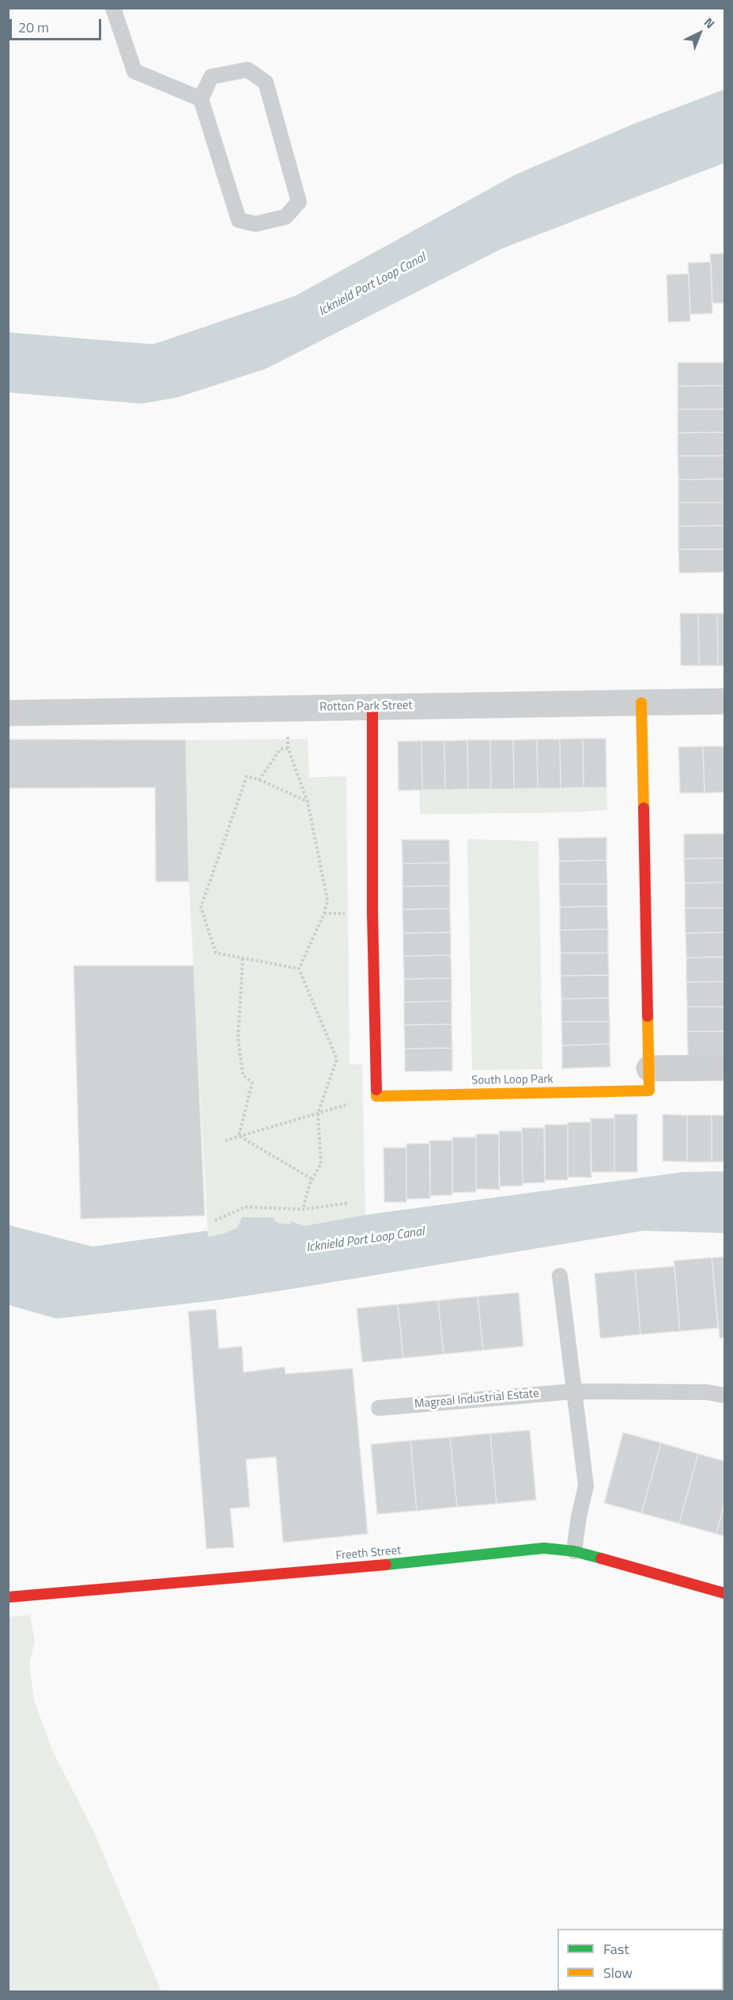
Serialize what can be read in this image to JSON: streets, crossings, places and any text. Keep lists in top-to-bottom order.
{
  "streets": {
    "street": ["Rotton Park Street", "South Loop Park", "Freeth Street"],
    "lane": ["Magreal Industrial Estate"]
  },
  "crossings": [
    ["Rotton Park Street", "South Loop Park"]
  ],
  "water": ["Icknield Port Loop Canal"],
  "legend": ["Fast", "Slow"],
  "scale_bar": "20 m",
  "north": "top right"
}
